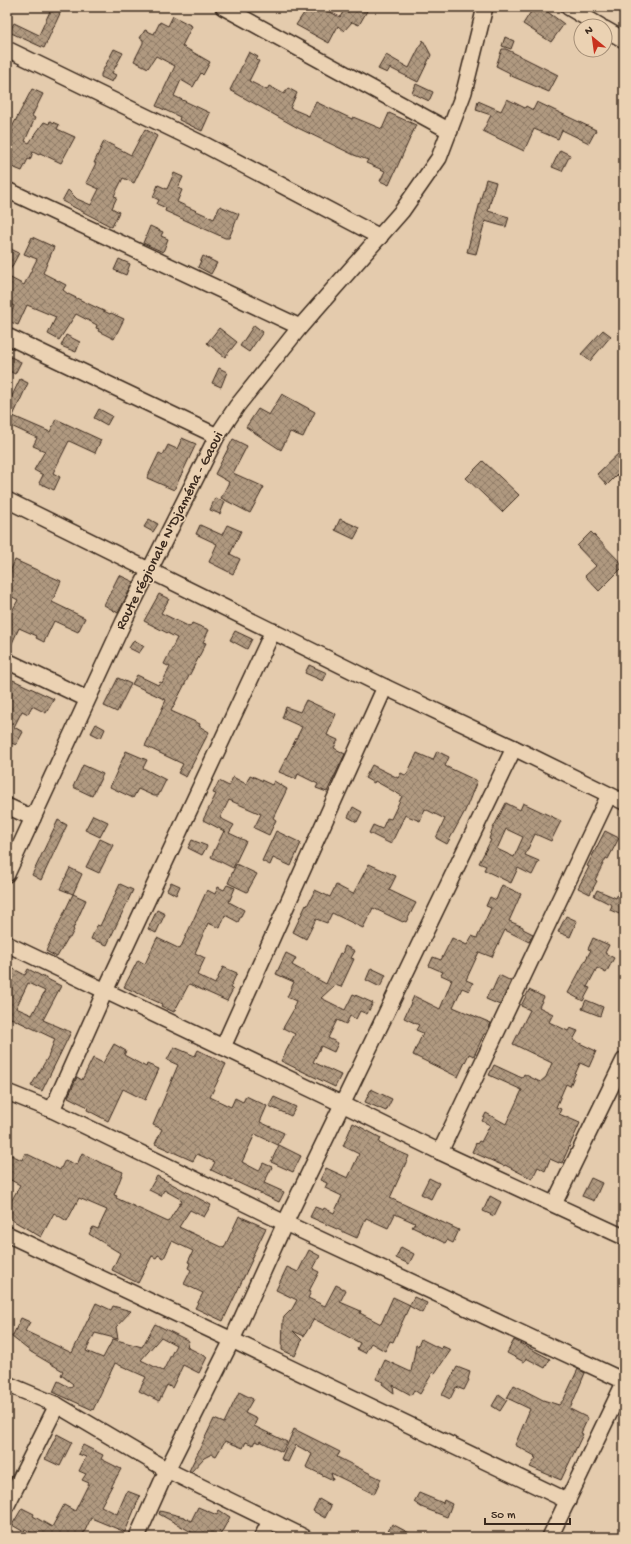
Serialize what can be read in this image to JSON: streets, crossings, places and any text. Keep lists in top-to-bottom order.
{
  "streets": {
    "street": ["Route régionale N'Djaména - Gaoui"]
  },
  "scale_bar": "50 m",
  "north": "top left"
}
